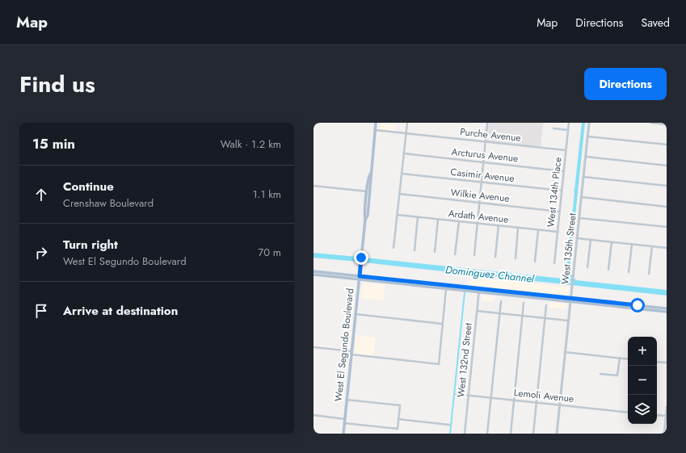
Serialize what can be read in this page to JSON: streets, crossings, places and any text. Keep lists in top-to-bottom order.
{
  "streets": {
    "main road": ["West El Segundo Boulevard"],
    "street": [
      "Purche Avenue",
      "Arcturus Avenue",
      "Casimir Avenue",
      "West 134th Place",
      "Wilkie Avenue",
      "Ardath Avenue",
      "West 135th Street",
      "West 132nd Street",
      "Lemoli Avenue"
    ]
  },
  "crossings": [
    ["Purche Avenue", "West 134th Place"],
    ["Purche Avenue", "West El Segundo Boulevard"],
    ["Arcturus Avenue", "West 134th Place"],
    ["Casimir Avenue", "West 134th Place"],
    ["West 134th Place", "Wilkie Avenue"],
    ["West 134th Place", "Ardath Avenue"],
    ["West 135th Street", "Lemoli Avenue"],
    ["West 132nd Street", "Lemoli Avenue"]
  ],
  "water": ["Dominguez Channel"],
  "page": {
    "header": "Map",
    "nav": ["Map", "Directions", "Saved"],
    "title": "Find us",
    "buttons": "Directions",
    "heading": ["15 min", "Walk · 1.2 km"],
    "list": [
      ["Continue", "Crenshaw Boulevard", "1.1 km"],
      ["Turn right", "West El Segundo Boulevard", "70 m"],
      "Arrive at destination"
    ],
    "map_buttons": ["+", "−"]
  }
}
